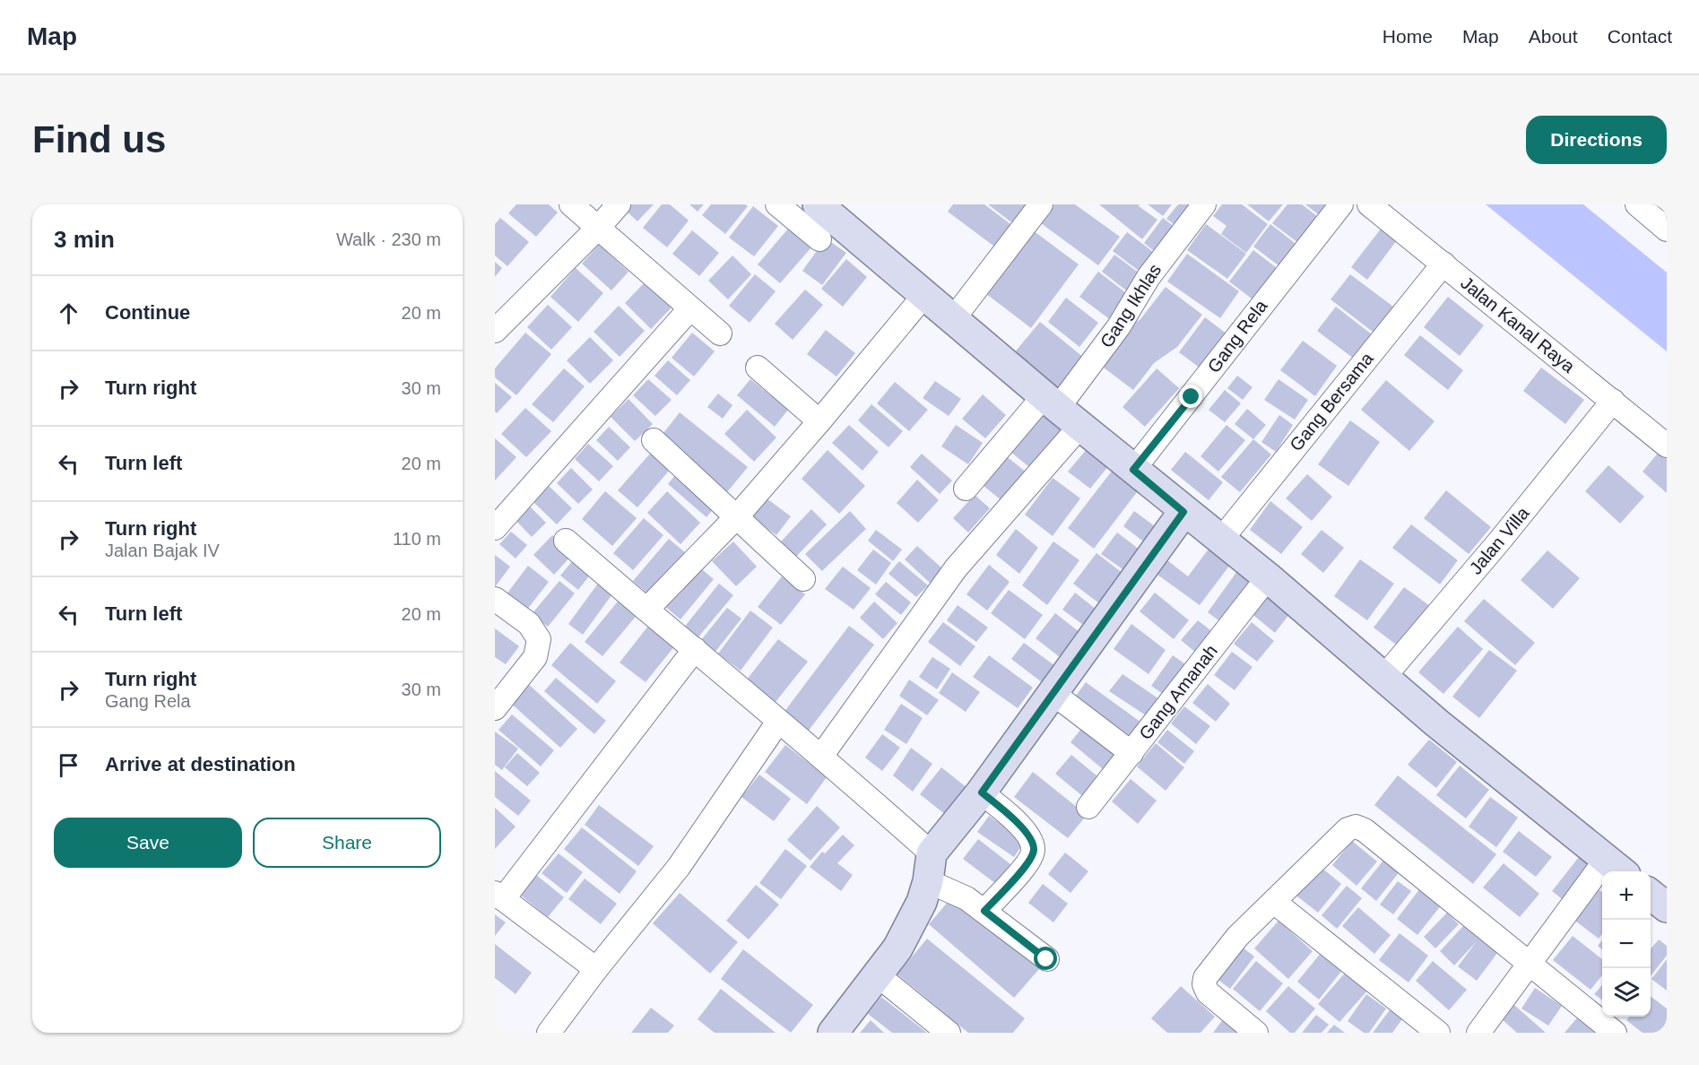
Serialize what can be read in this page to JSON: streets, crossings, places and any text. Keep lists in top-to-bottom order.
{
  "streets": {
    "street": [
      "Gang Ikhlas",
      "Jalan Kanal Raya",
      "Gang Rela",
      "Gang Bersama",
      "Jalan Villa",
      "Gang Amanah"
    ]
  },
  "crossings": [
    ["Jalan Kanal Raya", "Gang Bersama"],
    ["Jalan Kanal Raya", "Jalan Villa"]
  ],
  "page": {
    "header": "Map",
    "nav": [
      "Home",
      "Map",
      "About",
      "Contact"
    ],
    "buttons": [
      "Directions",
      ["Save", "Share"]
    ],
    "title": "Find us",
    "heading": ["3 min", "Walk · 230 m"],
    "list": [
      ["Continue", "20 m"],
      ["Turn right", "30 m"],
      ["Turn left", "20 m"],
      ["Turn right", "Jalan Bajak IV", "110 m"],
      ["Turn left", "20 m"],
      ["Turn right", "Gang Rela", "30 m"],
      "Arrive at destination"
    ],
    "map_buttons": ["+", "−"]
  }
}
